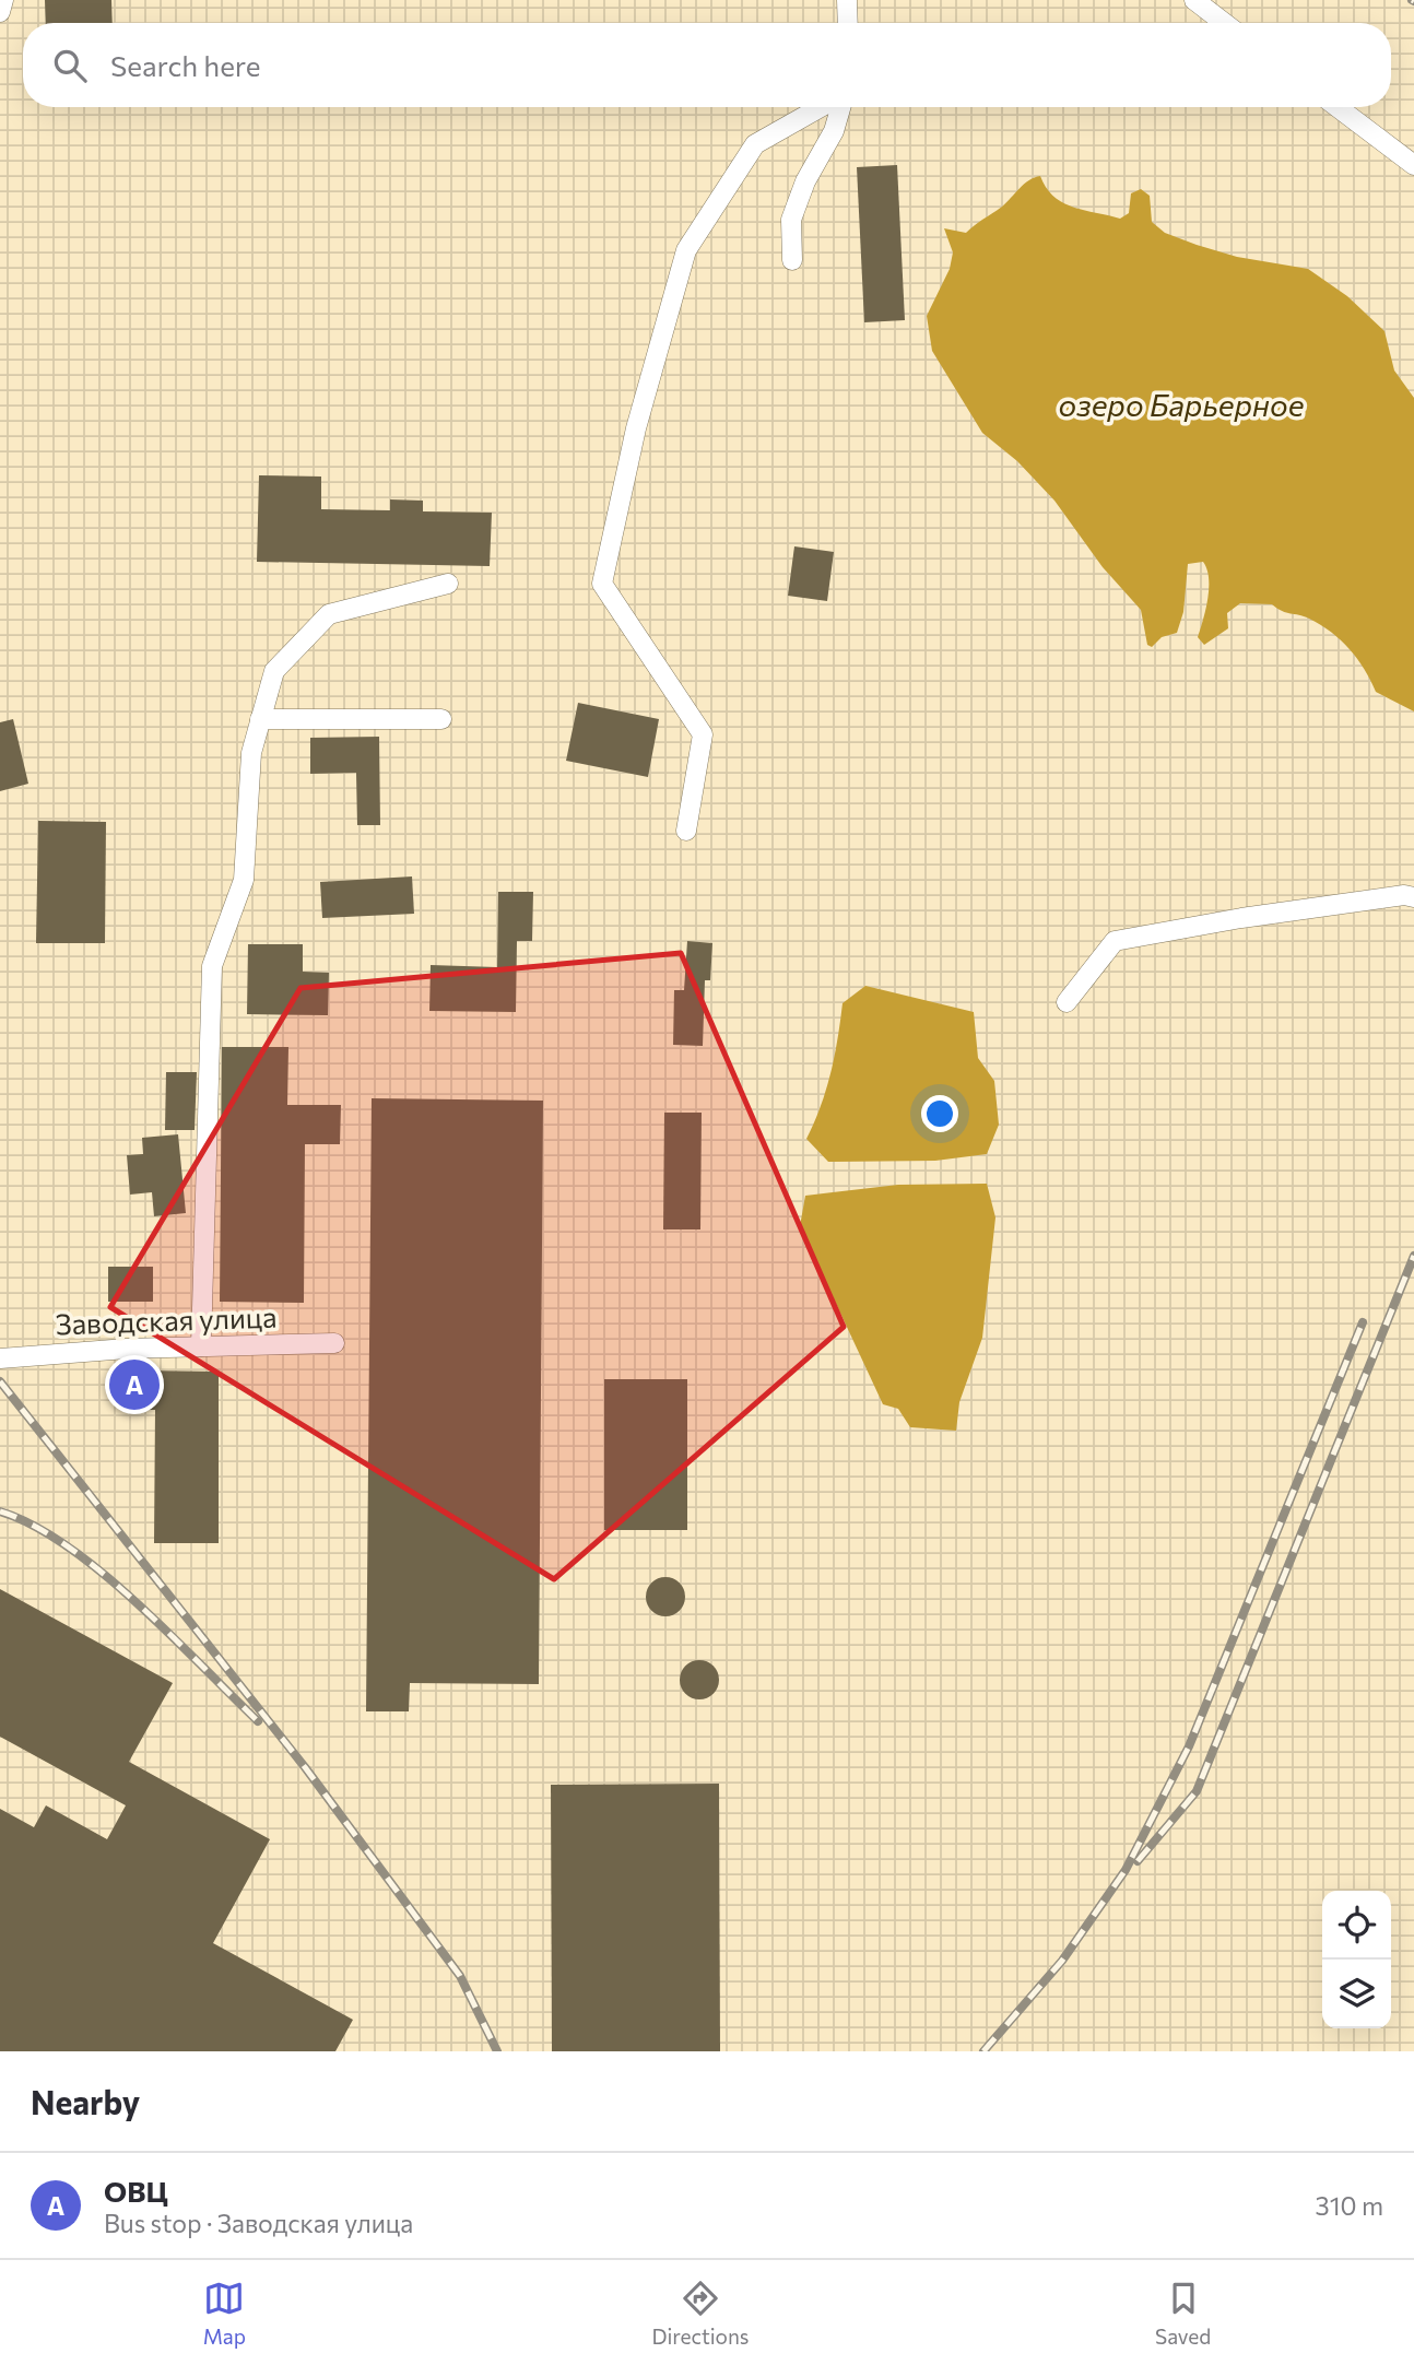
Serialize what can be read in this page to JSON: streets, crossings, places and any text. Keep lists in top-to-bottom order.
{
  "streets": {
    "street": ["Заводская улица"]
  },
  "water": ["озеро Барьерное"],
  "page": {
    "search": "Search here",
    "pins": "A",
    "heading": "Nearby",
    "list": [
      {
        "mark": "A",
        "name": "ОВЦ",
        "note": "Bus stop · Заводская улица",
        "value": "310 m"
      }
    ],
    "nav": ["Map", "Directions", "Saved"]
  }
}
